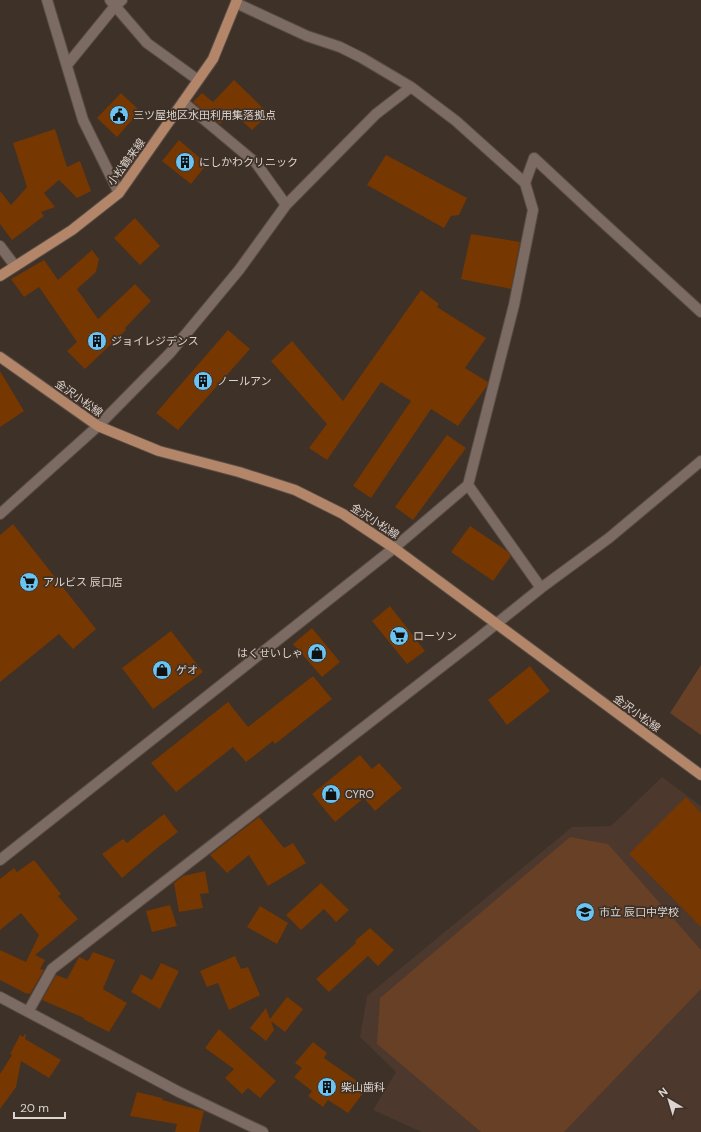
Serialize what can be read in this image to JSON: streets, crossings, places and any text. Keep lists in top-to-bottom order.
{
  "streets": {
    "main road": ["小松鶴来線", "金沢小松線"]
  },
  "places": {
    "public building": ["三ツ屋地区水田利用集落拠点"],
    "building": [
      "にしかわクリニック",
      "ジョイレジデンス",
      "ノールアン",
      "柴山歯科"
    ],
    "supermarket": ["アルビス 辰口店", "ローソン"],
    "shop": ["はくせいしゃ", "ゲオ", "CYRO"],
    "school or university": ["市立 辰口中学校"]
  },
  "scale_bar": "20 m",
  "north": "top left"
}
